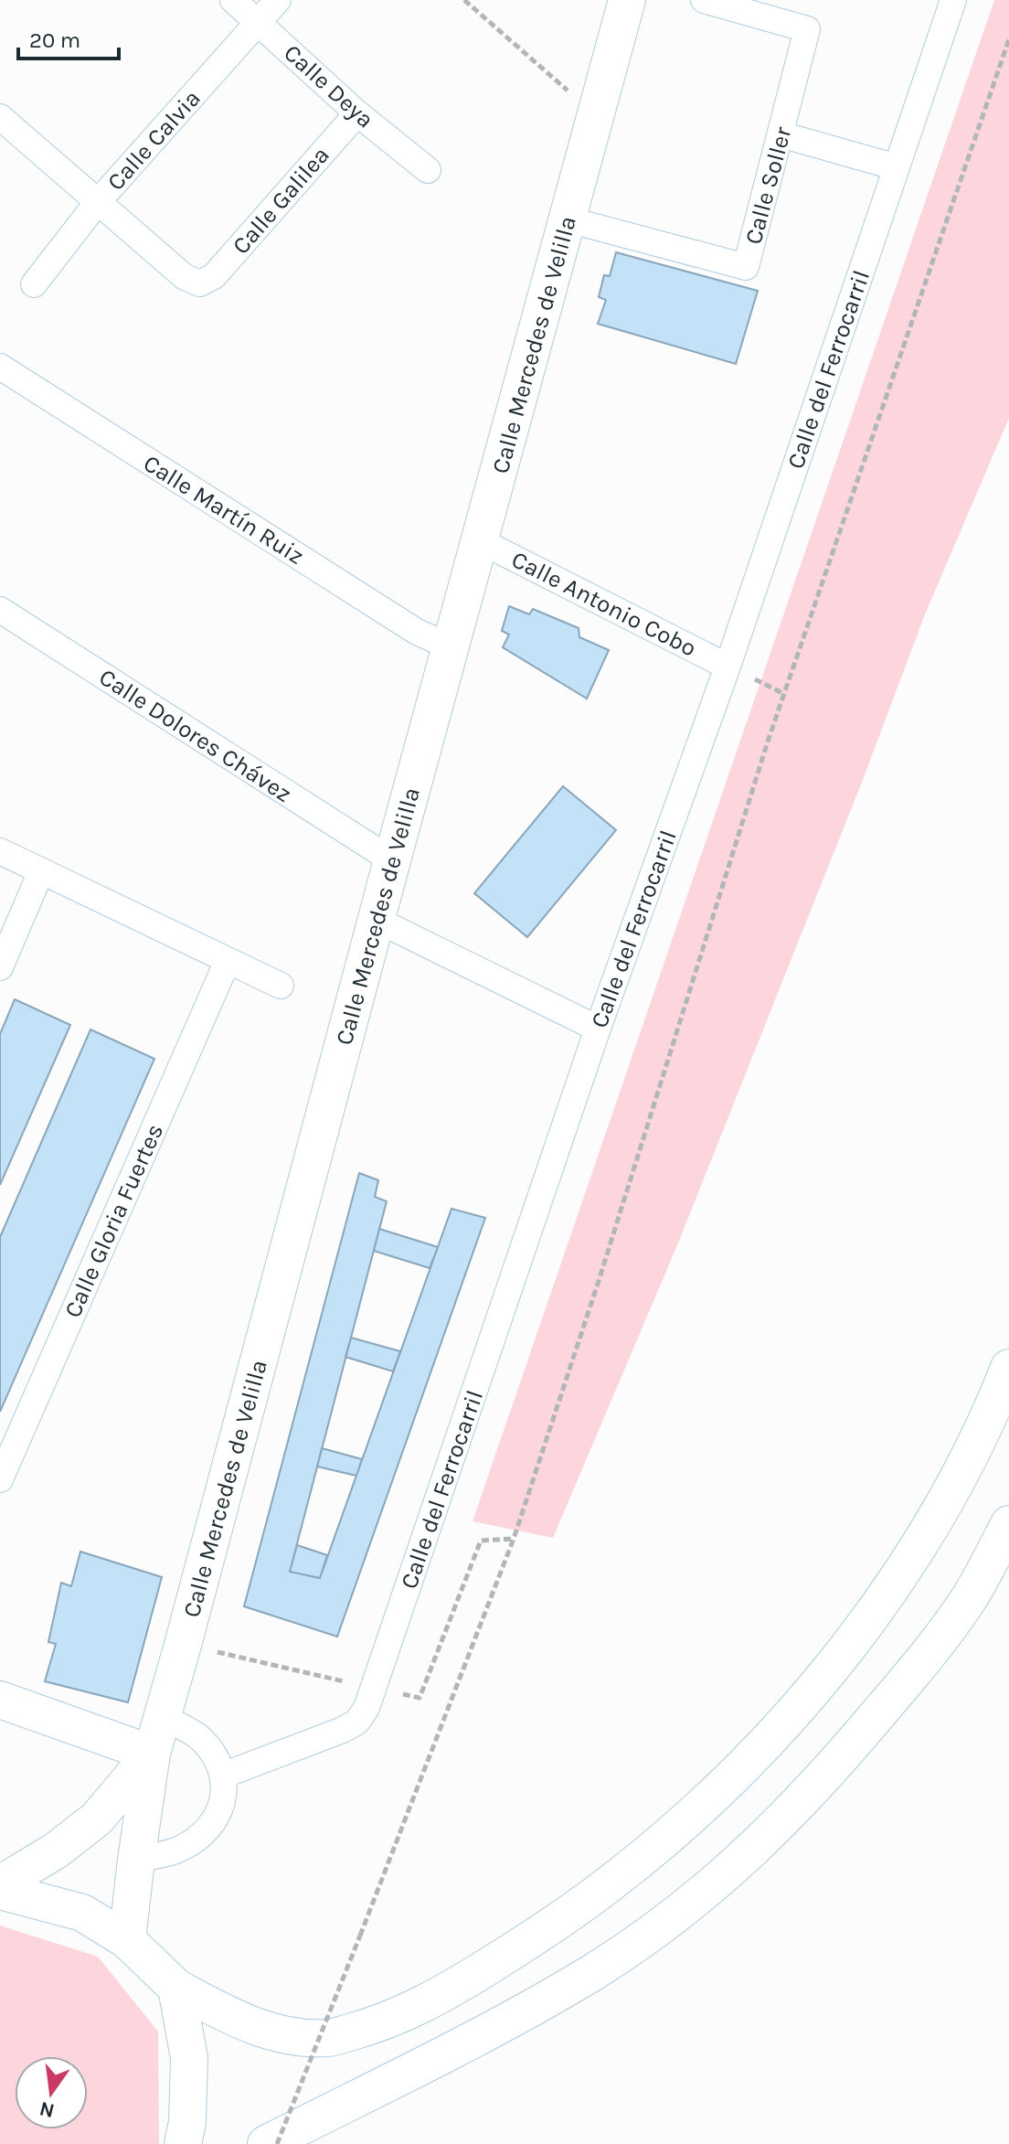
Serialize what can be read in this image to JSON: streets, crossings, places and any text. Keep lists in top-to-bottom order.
{
  "streets": {
    "main road": ["Calle Mercedes de Velilla"],
    "street": [
      "Calle Deya",
      "Calle Calvia",
      "Calle Soller",
      "Calle Galilea",
      "Calle del Ferrocarril",
      "Calle Martín Ruiz",
      "Calle Antonio Cobo",
      "Calle Dolores Chávez",
      "Calle Gloria Fuertes"
    ]
  },
  "crossings": [
    ["Calle Deya", "Calle Calvia"],
    ["Calle Deya", "Calle Galilea"],
    ["Calle Calvia", "Calle Galilea"],
    ["Calle Soller", "Calle Mercedes de Velilla"],
    ["Calle Mercedes de Velilla", "Calle Martín Ruiz"],
    ["Calle Mercedes de Velilla", "Calle Antonio Cobo"],
    ["Calle Mercedes de Velilla", "Calle Dolores Chávez"],
    ["Calle del Ferrocarril", "Calle Antonio Cobo"]
  ],
  "scale_bar": "20 m",
  "north": "bottom"
}
